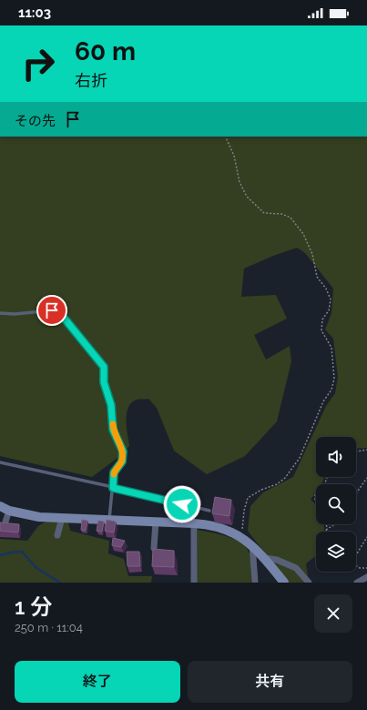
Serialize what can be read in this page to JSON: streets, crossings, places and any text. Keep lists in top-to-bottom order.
{
  "page": {
    "status": "11:03",
    "turn": ["60 m", "右折"],
    "then": "その先",
    "heading": ["1 分", "250 m · 11:04"],
    "buttons": ["終了", "共有"]
  }
}
